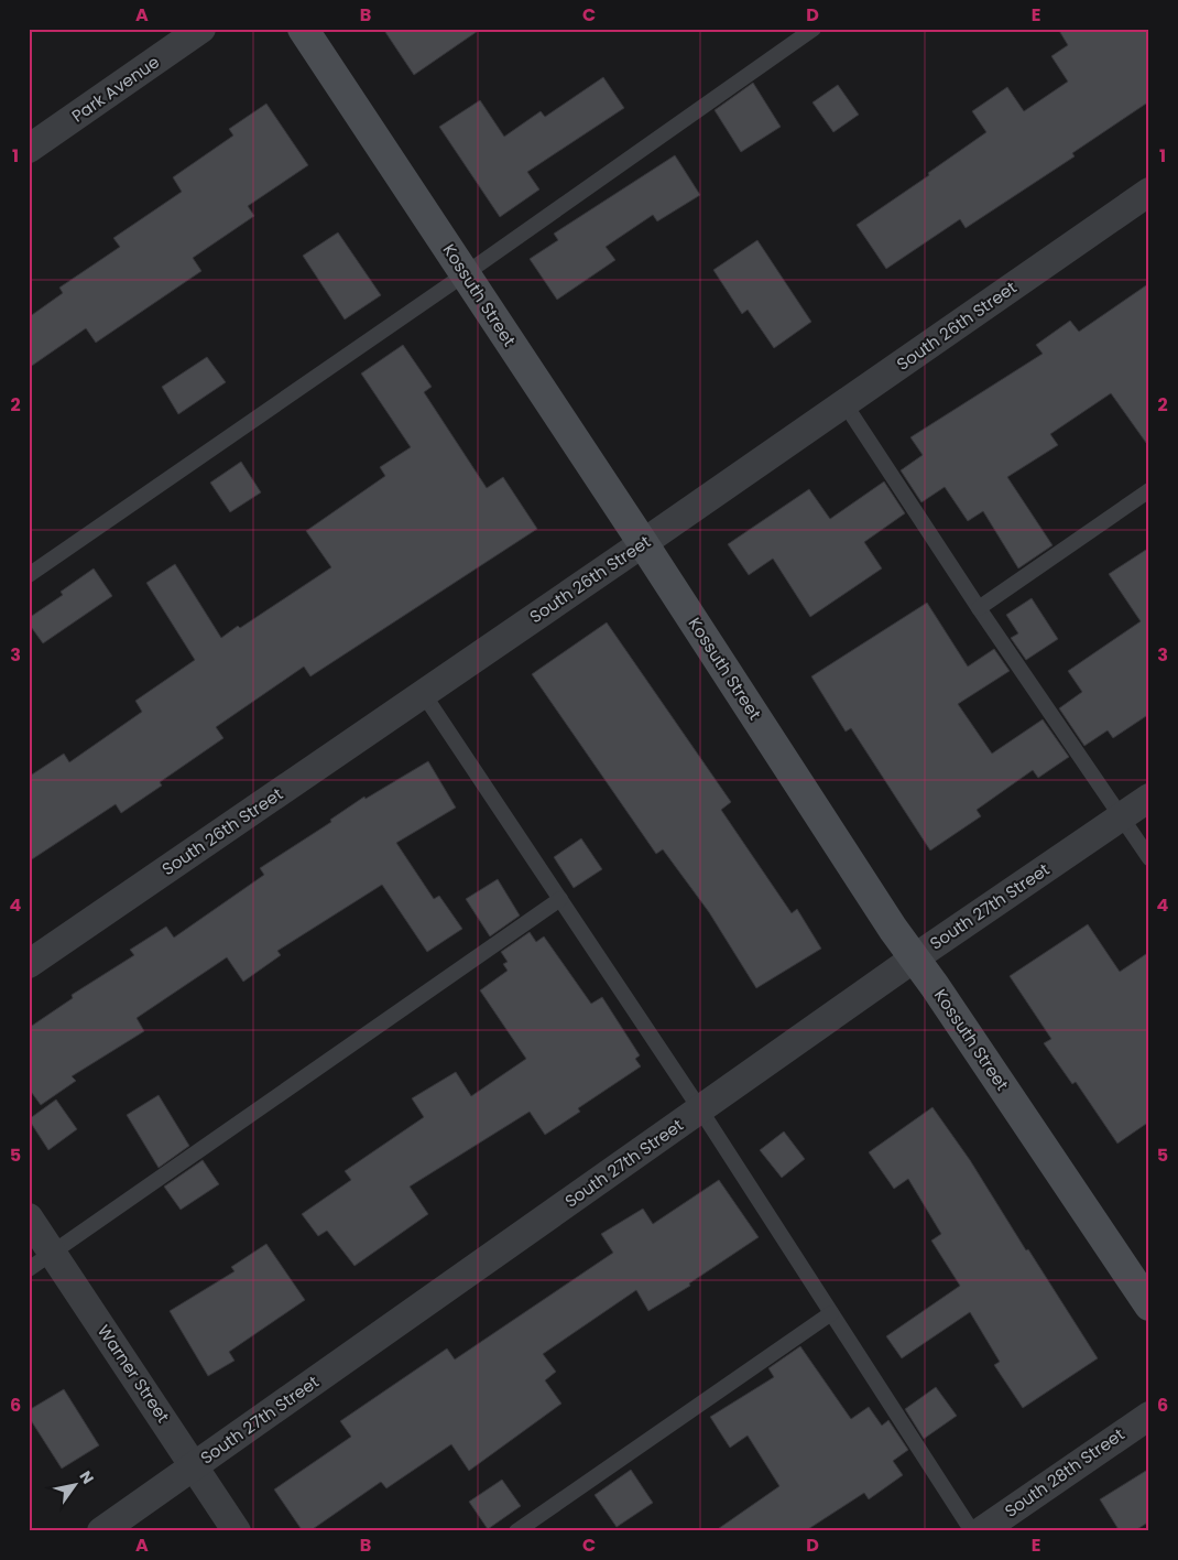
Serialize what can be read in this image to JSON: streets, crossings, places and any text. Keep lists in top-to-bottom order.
{
  "streets": {
    "street": [
      "Park Avenue",
      "Kossuth Street",
      "South 26th Street",
      "South 27th Street",
      "Warner Street",
      "South 28th Street"
    ]
  },
  "crossings": [
    ["Kossuth Street", "South 26th Street"],
    ["Kossuth Street", "South 27th Street"],
    ["South 27th Street", "Warner Street"]
  ],
  "north": "top right",
  "grid": {
    "columns": [
      "A",
      "B",
      "C",
      "D",
      "E"
    ],
    "rows": [
      "1",
      "2",
      "3",
      "4",
      "5",
      "6"
    ]
  }
}
